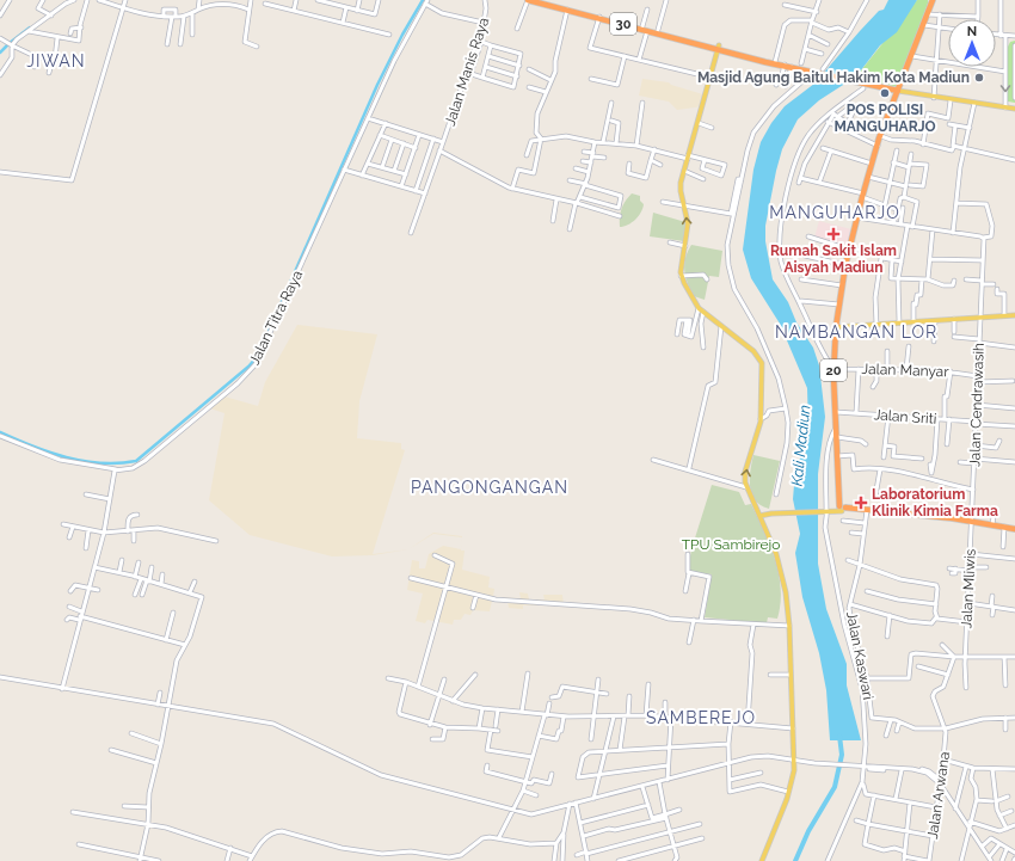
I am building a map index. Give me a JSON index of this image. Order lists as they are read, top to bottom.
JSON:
{
  "streets": {
    "highway": ["30", "20"],
    "street": [
      "Jalan Manis Raya",
      "Jalan Titra Raya",
      "Jalan Manyar",
      "Jalan Cendrawasih",
      "Jalan Sriti",
      "Jalan Mliwis",
      "Jalan Kaswari",
      "Jalan Arwana"
    ]
  },
  "crossings": [
    ["30", "20"],
    ["20", "Jalan Manyar"],
    ["20", "Jalan Sriti"],
    ["Jalan Manyar", "Jalan Cendrawasih"],
    ["Jalan Cendrawasih", "Jalan Sriti"],
    ["Jalan Cendrawasih", "Jalan Mliwis"]
  ],
  "districts": [
    "JIWAN",
    "MANGUHARJO",
    "NAMBANGAN LOR",
    "PANGONGANGAN",
    "SAMBEREJO"
  ],
  "water": ["Kali Madiun"],
  "parks": ["TPU Sambirejo"],
  "places": {
    "other": ["Masjid Agung Baitul Hakim Kota Madiun", "POS POLISI MANGUHARJO"],
    "health": ["Rumah Sakit Islam Aisyah Madiun", "Laboratorium Klinik Kimia Farma"]
  },
  "north": "top"
}
